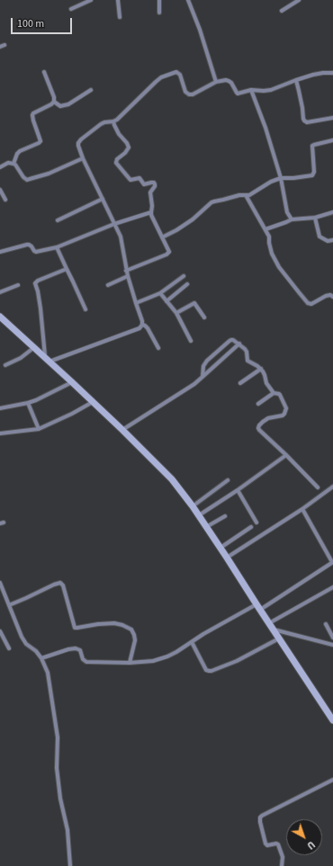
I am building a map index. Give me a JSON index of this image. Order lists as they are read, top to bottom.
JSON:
{
  "scale_bar": "100 m",
  "north": "bottom right"
}
